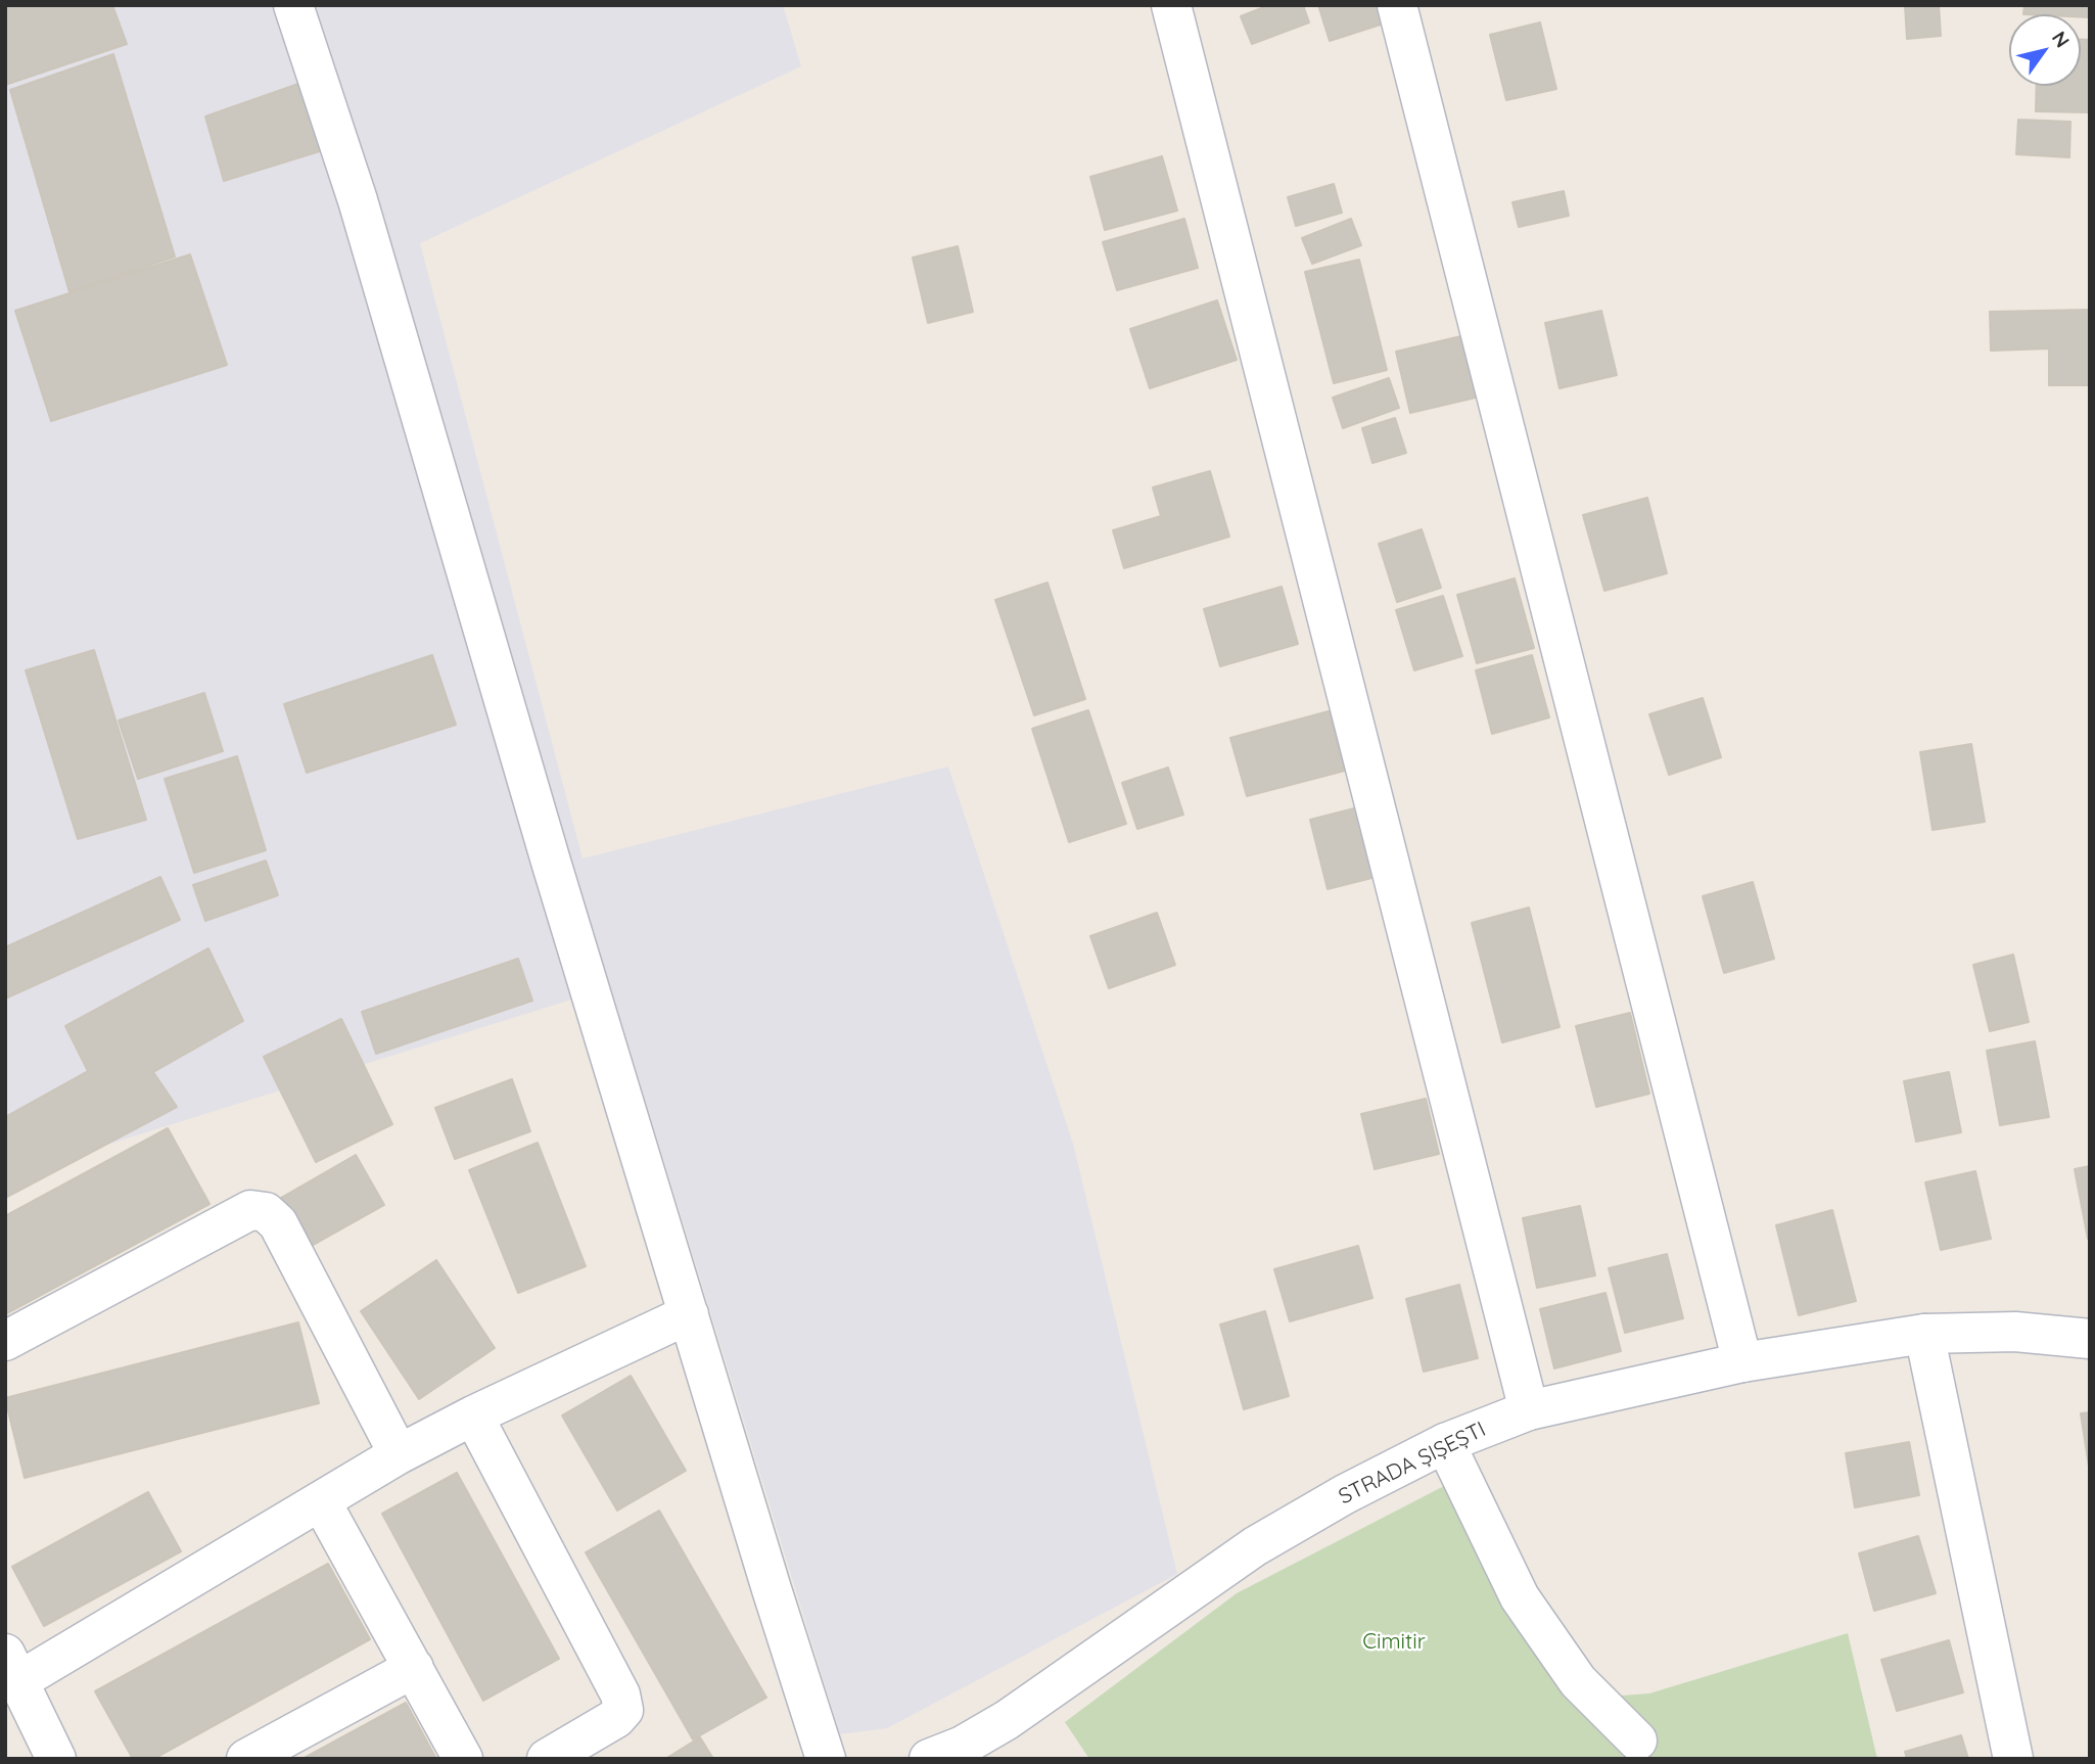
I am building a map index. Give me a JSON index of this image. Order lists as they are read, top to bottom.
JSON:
{
  "streets": {
    "street": ["STRADA ȘIȘEȘTI"]
  },
  "parks": ["Cimitir"],
  "north": "top right"
}
